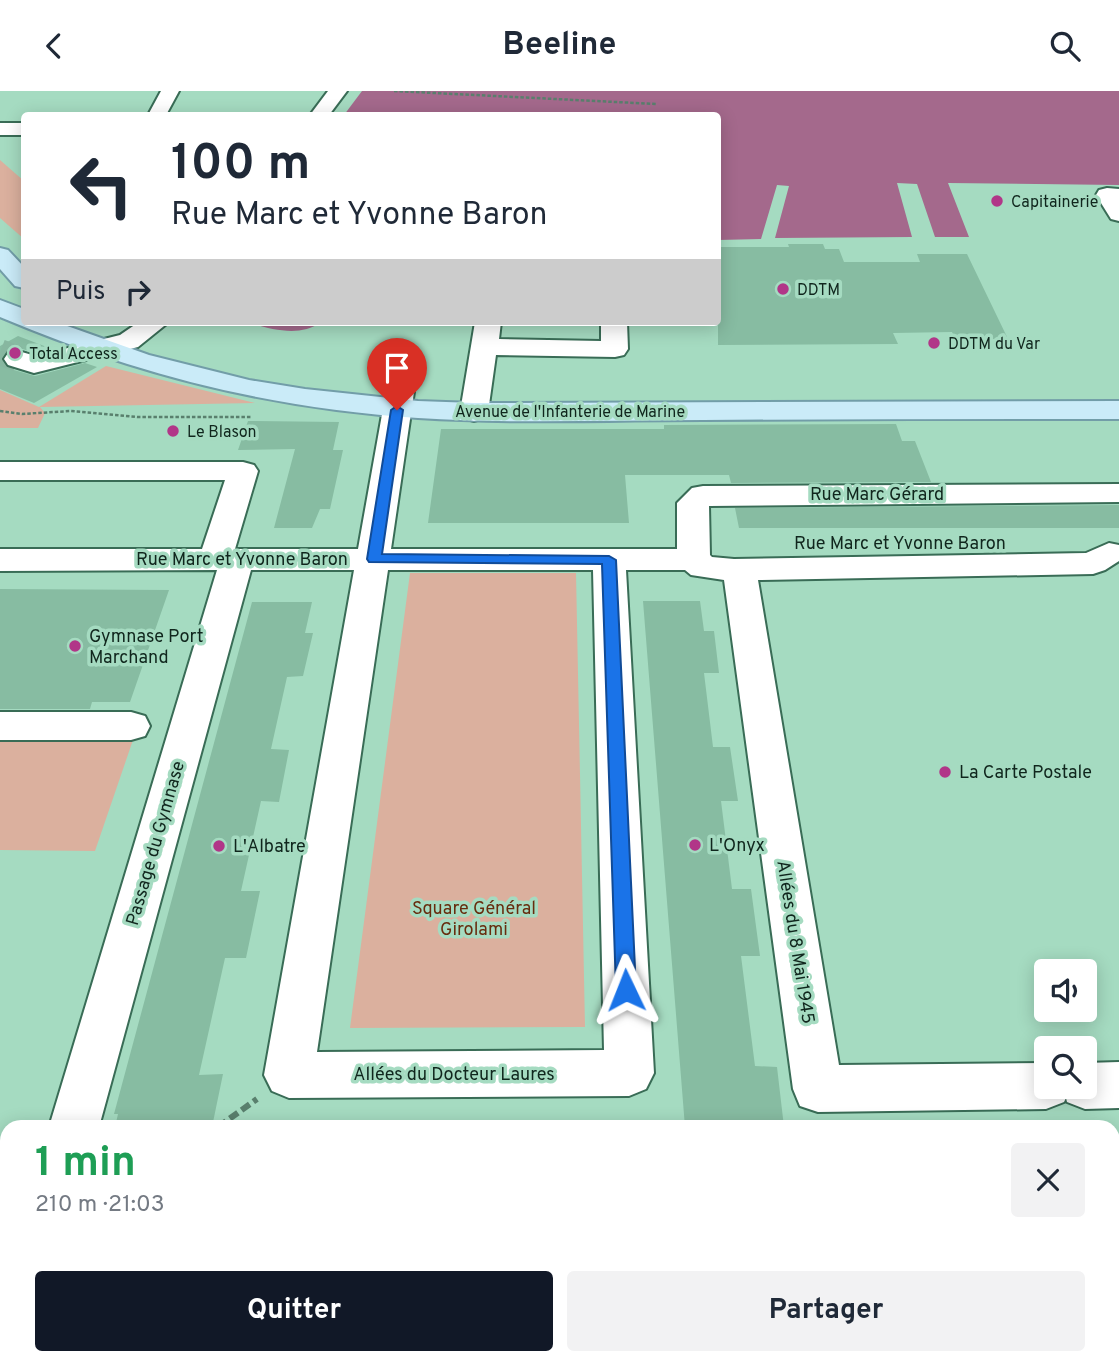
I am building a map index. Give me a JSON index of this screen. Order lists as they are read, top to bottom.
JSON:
{
  "streets": {
    "main road": ["Avenue de l'Infanterie de Marine"],
    "street": [
      "Rue Marc Gérard",
      "Rue Marc et Yvonne Baron",
      "Passage du Gymnase",
      "Allées du 8 Mai 1945",
      "Allées du Docteur Laures"
    ]
  },
  "crossings": [
    ["Rue Marc Gérard", "Rue Marc et Yvonne Baron"],
    ["Rue Marc et Yvonne Baron", "Passage du Gymnase"],
    ["Rue Marc et Yvonne Baron", "Allées du 8 Mai 1945"],
    ["Rue Marc et Yvonne Baron", "Allées du Docteur Laures"]
  ],
  "parks": ["Square Général Girolami"],
  "places": [
    "Capitainerie",
    "DDTM",
    "DDTM du Var",
    "Total Access",
    "Le Blason",
    "Gymnase Port Marchand",
    "La Carte Postale",
    "L'Onyx",
    "L'Albatre"
  ],
  "page": {
    "header": "Beeline",
    "turn": ["100 m", "Rue Marc et Yvonne Baron"],
    "then": "Puis",
    "heading": ["1 min", "210 m · 21:03"],
    "buttons": ["Quitter", "Partager"]
  }
}
